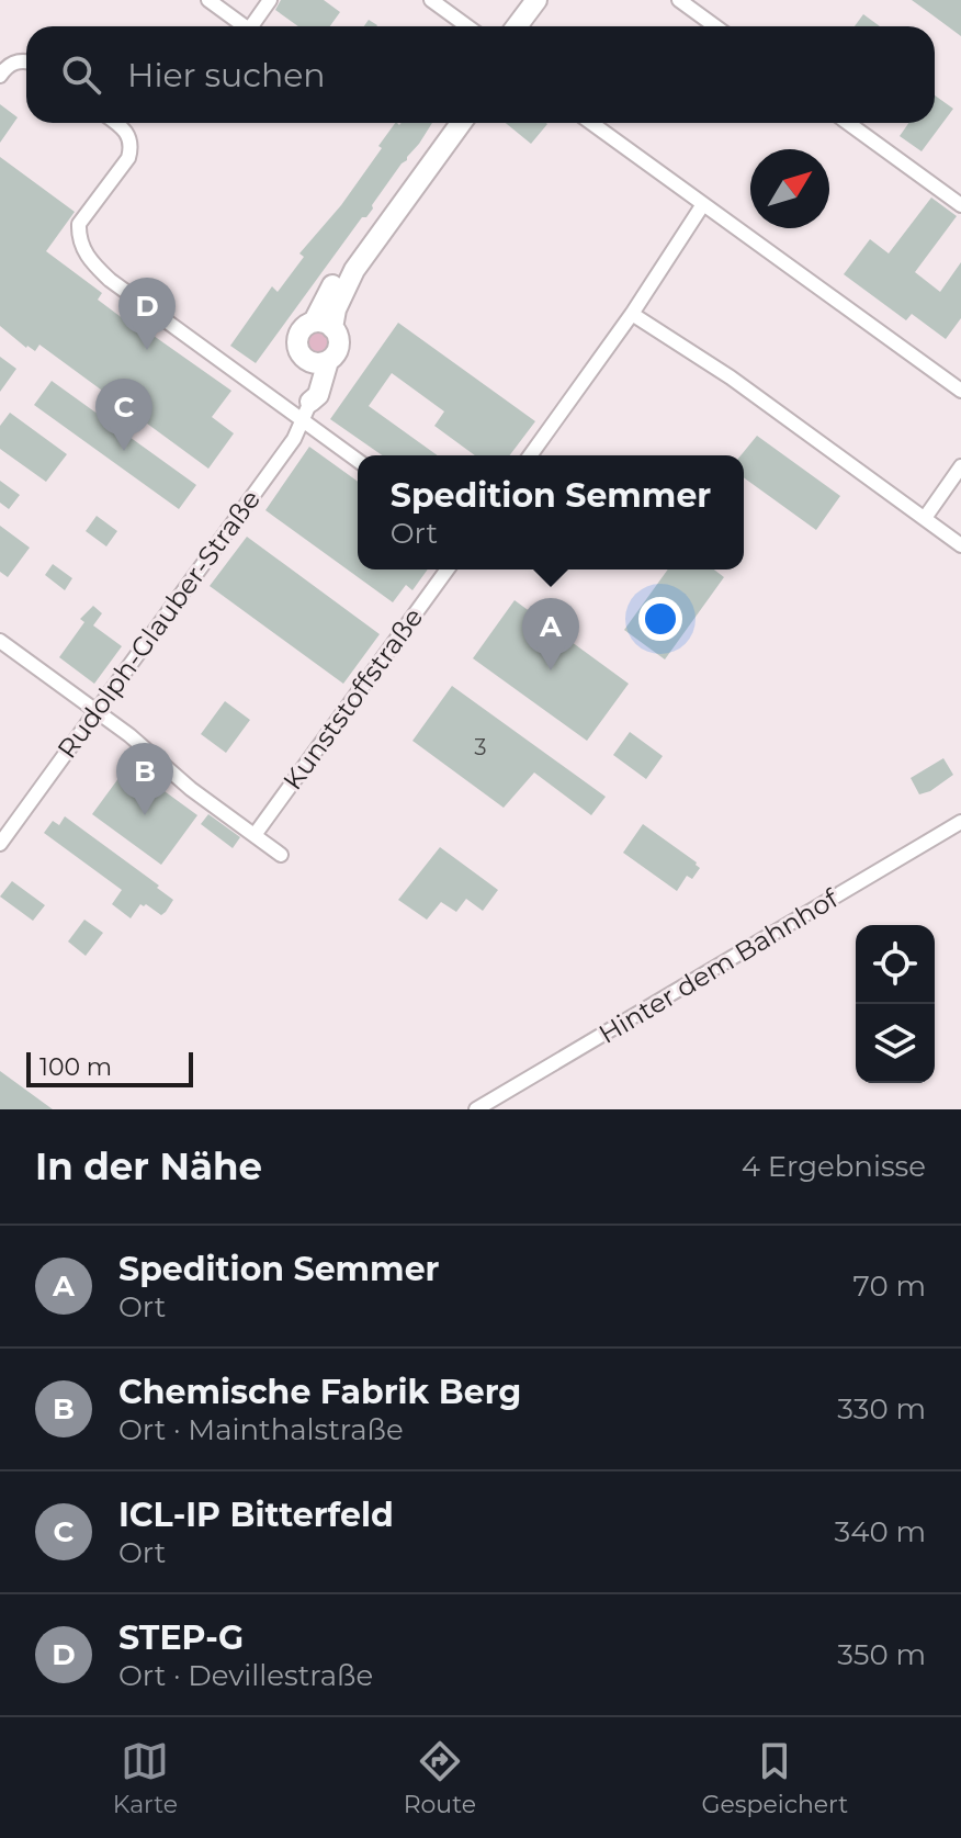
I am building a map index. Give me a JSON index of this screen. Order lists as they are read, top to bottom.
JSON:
{
  "streets": {
    "street": ["Rudolph-Glauber-Straße", "Kunststoffstraße", "Hinter dem Bahnhof"]
  },
  "house_numbers": ["3"],
  "scale_bar": "100 m",
  "north": "top right",
  "page": {
    "search": "Hier suchen",
    "pins": [
      "D",
      "C",
      "A",
      "B"
    ],
    "popup": ["Spedition Semmer", "Ort"],
    "scale": "100 m",
    "heading": ["In der Nähe", "4 Ergebnisse"],
    "list": [
      {
        "mark": "A",
        "name": "Spedition Semmer",
        "note": "Ort",
        "value": "70 m"
      },
      {
        "mark": "B",
        "name": "Chemische Fabrik Berg",
        "note": "Ort · Mainthalstraße",
        "value": "330 m"
      },
      {
        "mark": "C",
        "name": "ICL-IP Bitterfeld",
        "note": "Ort",
        "value": "340 m"
      },
      {
        "mark": "D",
        "name": "STEP-G",
        "note": "Ort · Devillestraße",
        "value": "350 m"
      }
    ],
    "nav": ["Karte", "Route", "Gespeichert"]
  }
}
